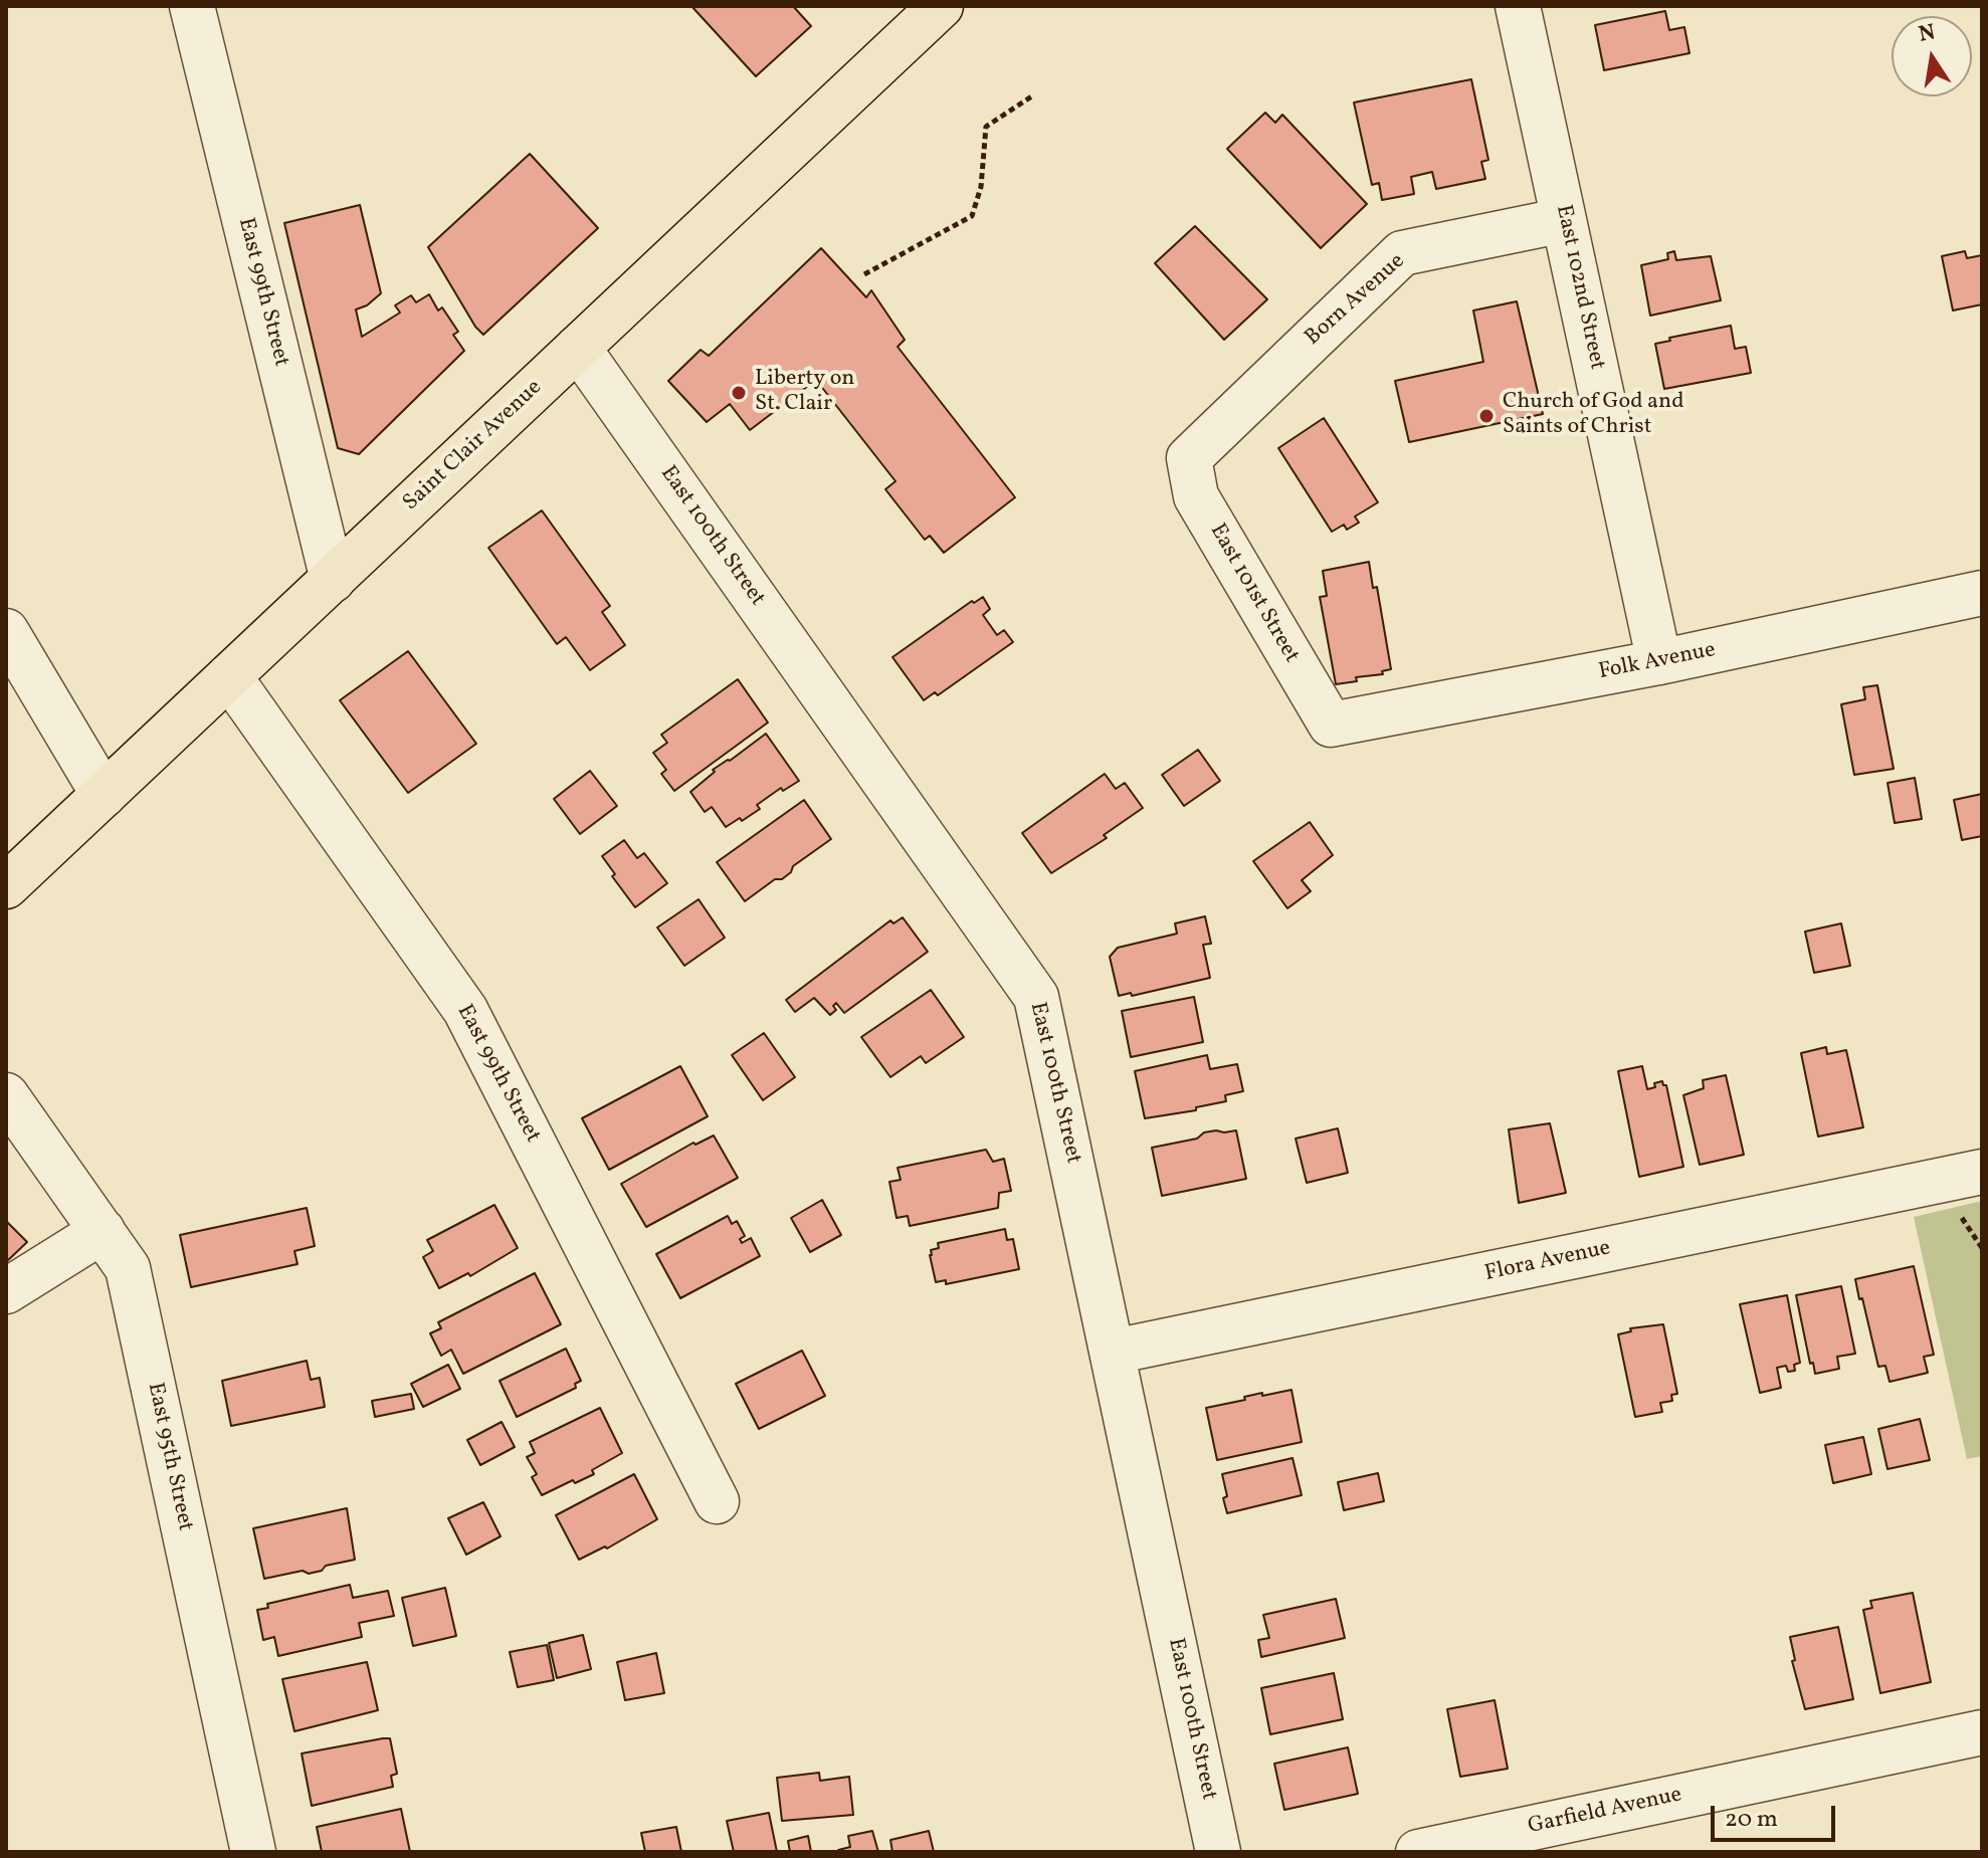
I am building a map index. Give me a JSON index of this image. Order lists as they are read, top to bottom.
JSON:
{
  "streets": {
    "main road": ["Saint Clair Avenue"],
    "street": [
      "East 102nd Street",
      "East 99th Street",
      "Born Avenue",
      "East 100th Street",
      "East 101st Street",
      "Folk Avenue",
      "Flora Avenue",
      "East 95th Street",
      "Garfield Avenue"
    ]
  },
  "crossings": [
    ["East 102nd Street", "Born Avenue"],
    ["East 102nd Street", "Folk Avenue"],
    ["East 99th Street", "Saint Clair Avenue"],
    ["Born Avenue", "East 101st Street"],
    ["Saint Clair Avenue", "East 100th Street"],
    ["East 100th Street", "Flora Avenue"],
    ["East 101st Street", "Folk Avenue"]
  ],
  "places": ["Liberty on St. Clair", "Church of God and Saints of Christ"],
  "scale_bar": "20 m",
  "north": "top"
}
